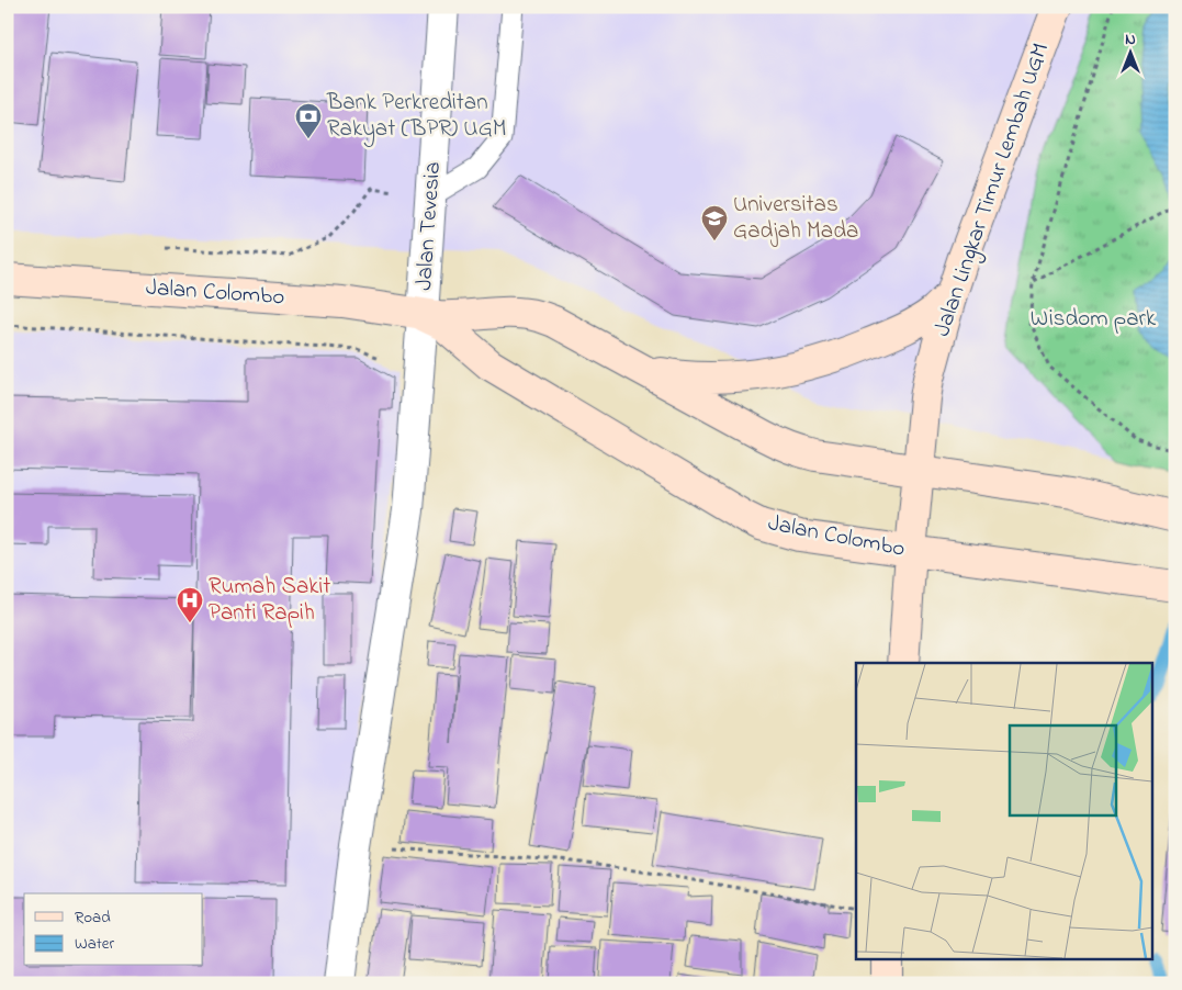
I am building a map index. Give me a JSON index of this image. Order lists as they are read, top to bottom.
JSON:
{
  "streets": {
    "main road": ["Jalan Lingkar Timur Lembah UGM", "Jalan Colombo"],
    "street": ["Jalan Tevesia"]
  },
  "crossings": [
    ["Jalan Lingkar Timur Lembah UGM", "Jalan Colombo"],
    ["Jalan Tevesia", "Jalan Colombo"]
  ],
  "parks": ["Wisdom park"],
  "places": {
    "bank": ["Bank Perkreditan Rakyat (BPR) UGM"],
    "school or university": ["Universitas Gadjah Mada"],
    "hospital": ["Rumah Sakit Panti Rapih"]
  },
  "legend": ["Road", "Water"],
  "north": "top"
}
